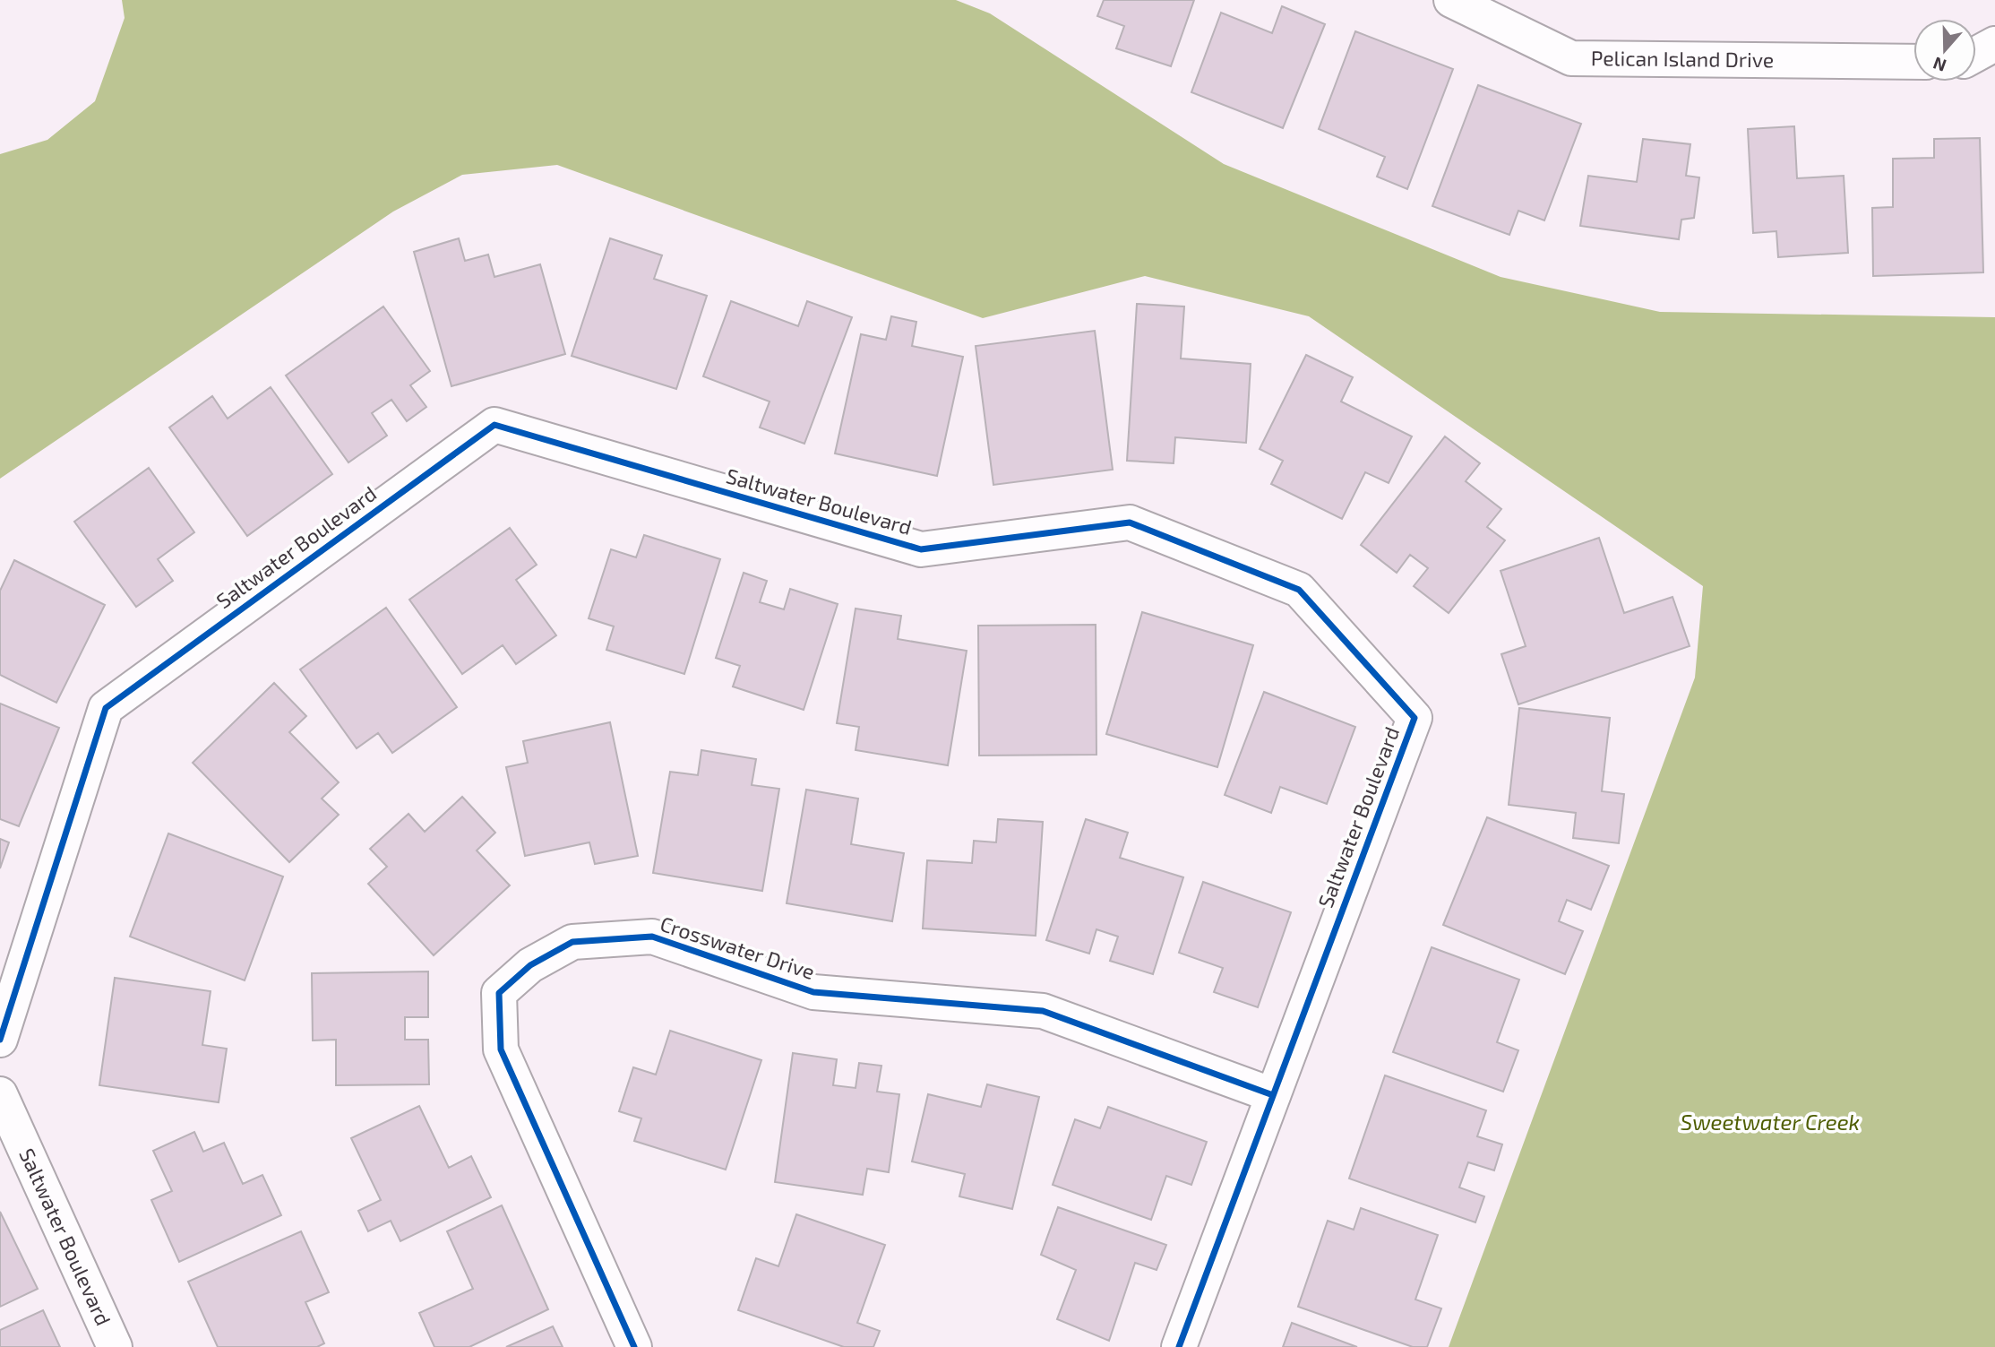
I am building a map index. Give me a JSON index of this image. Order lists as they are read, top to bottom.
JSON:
{
  "streets": {
    "street": ["Pelican Island Drive", "Saltwater Boulevard", "Crosswater Drive"]
  },
  "crossings": [
    ["Saltwater Boulevard", "Crosswater Drive"]
  ],
  "water": ["Sweetwater Creek"],
  "north": "bottom"
}
